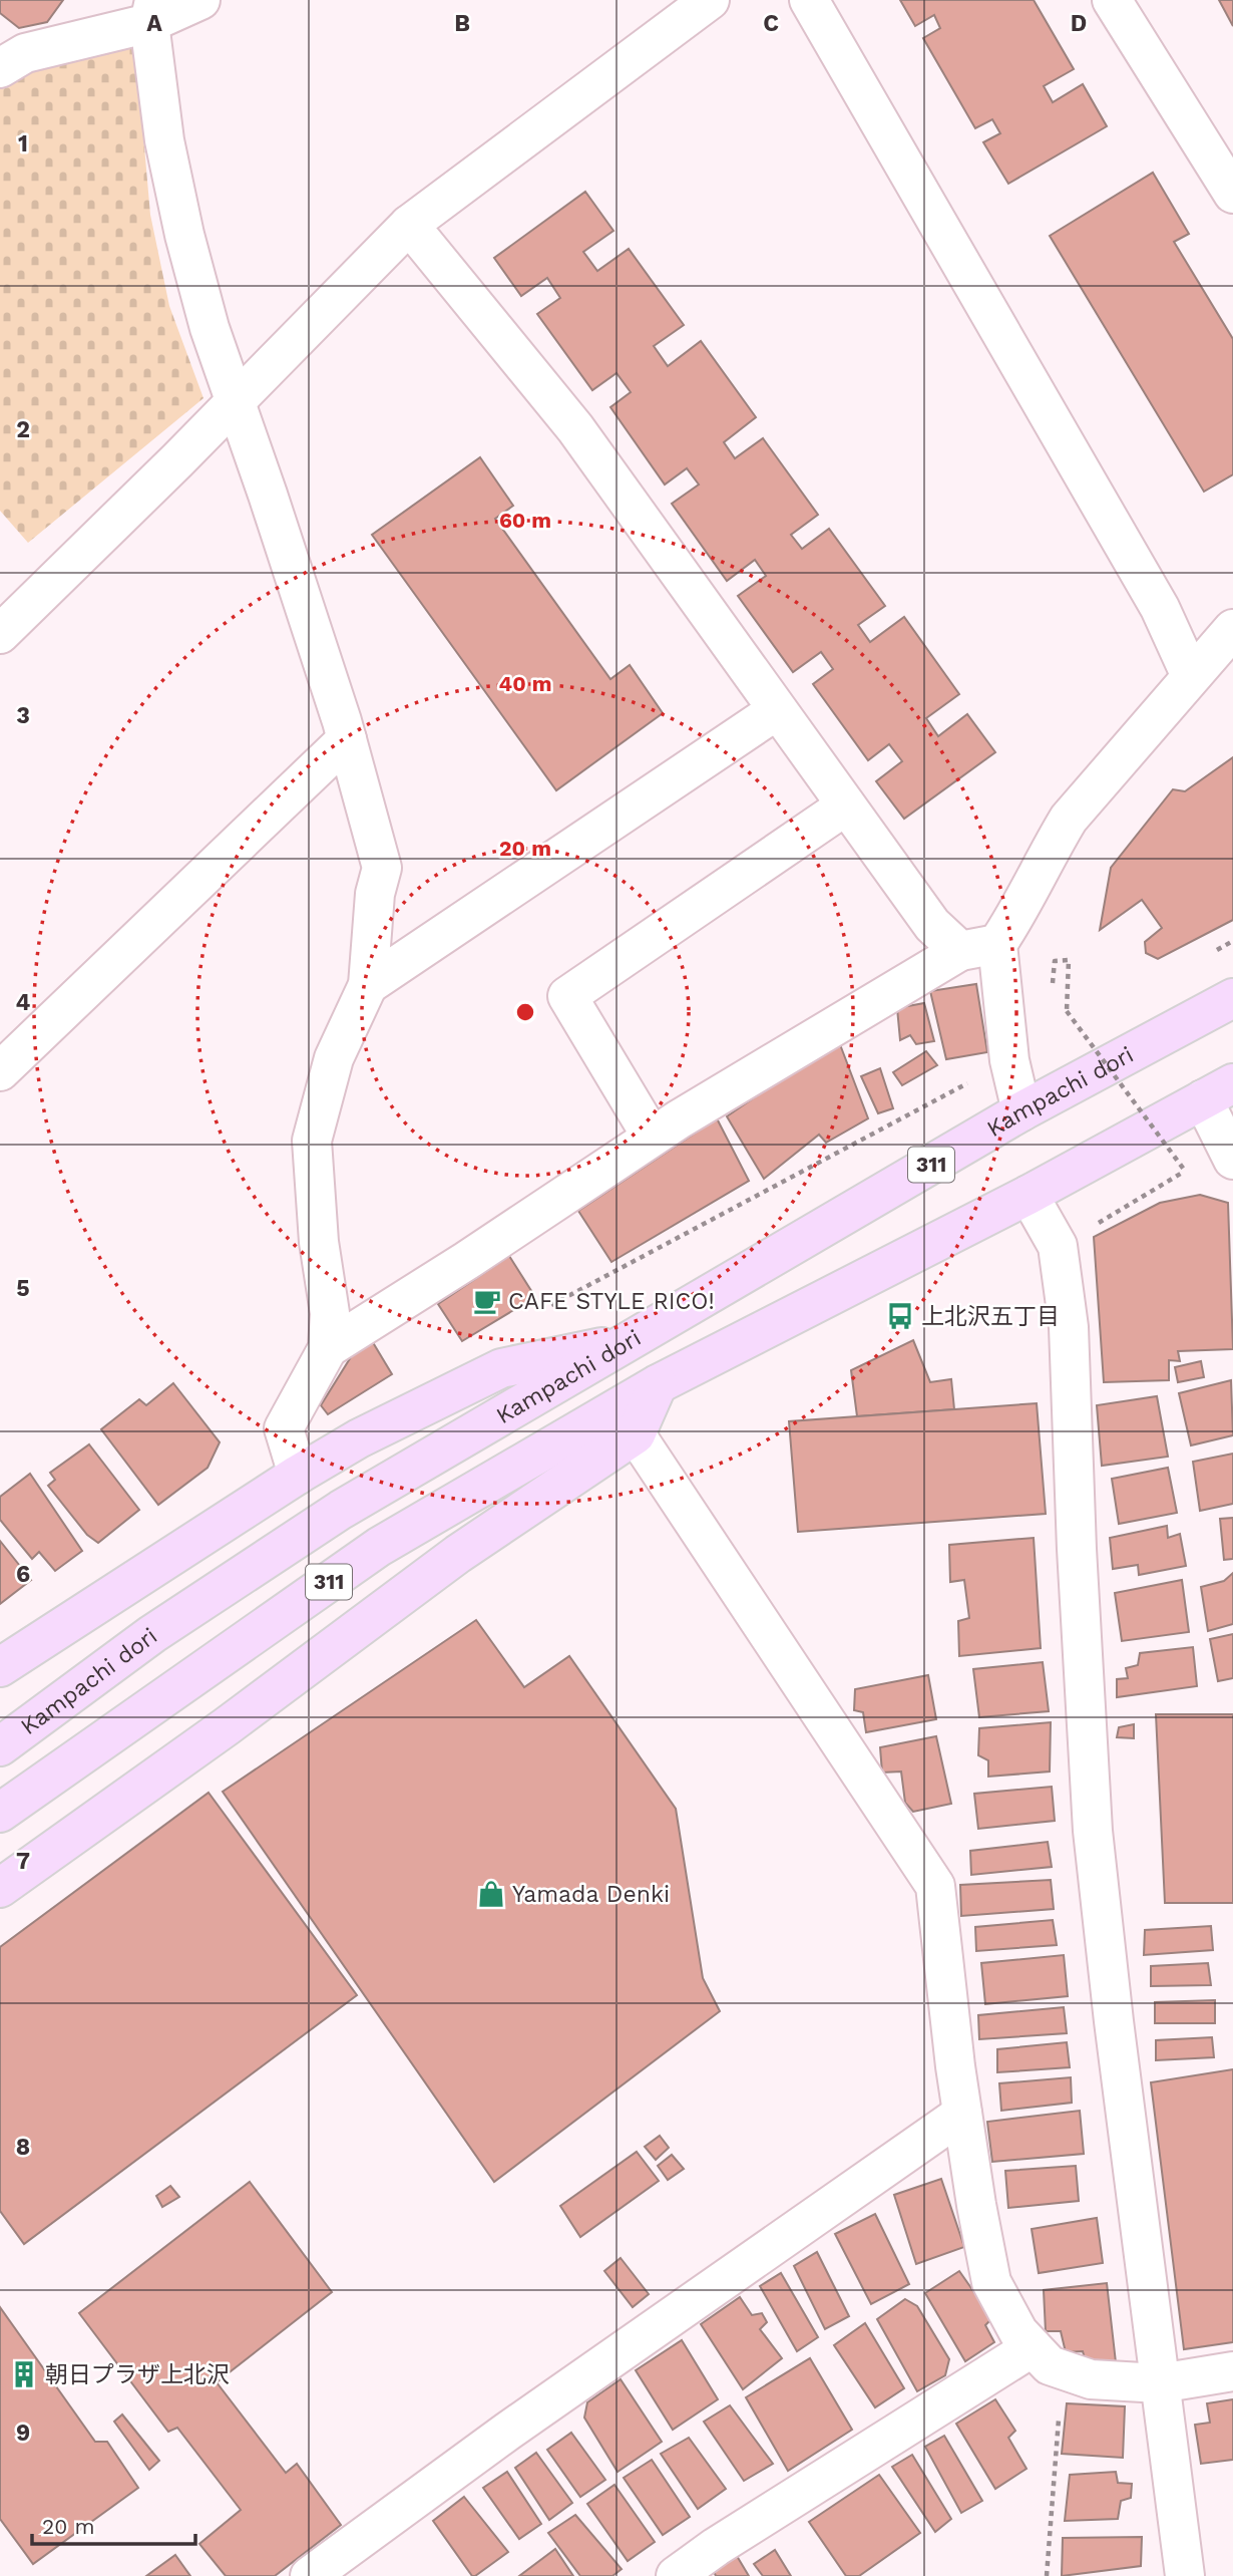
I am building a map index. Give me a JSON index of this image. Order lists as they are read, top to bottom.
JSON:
{
  "streets": {
    "main road": ["Kampachi dori", "311"]
  },
  "places": {
    "cafe": ["CAFE STYLE RICO!"],
    "bus stop": ["上北沢五丁目"],
    "shop": ["Yamada Denki"],
    "building": ["朝日プラザ上北沢"]
  },
  "scale_bar": "20 m",
  "grid": {
    "columns": [
      "A",
      "B",
      "C",
      "D"
    ],
    "rows": [
      "1",
      "2",
      "3",
      "4",
      "5",
      "6",
      "7",
      "8",
      "9"
    ]
  },
  "rings": ["60 m", "40 m", "20 m"]
}
